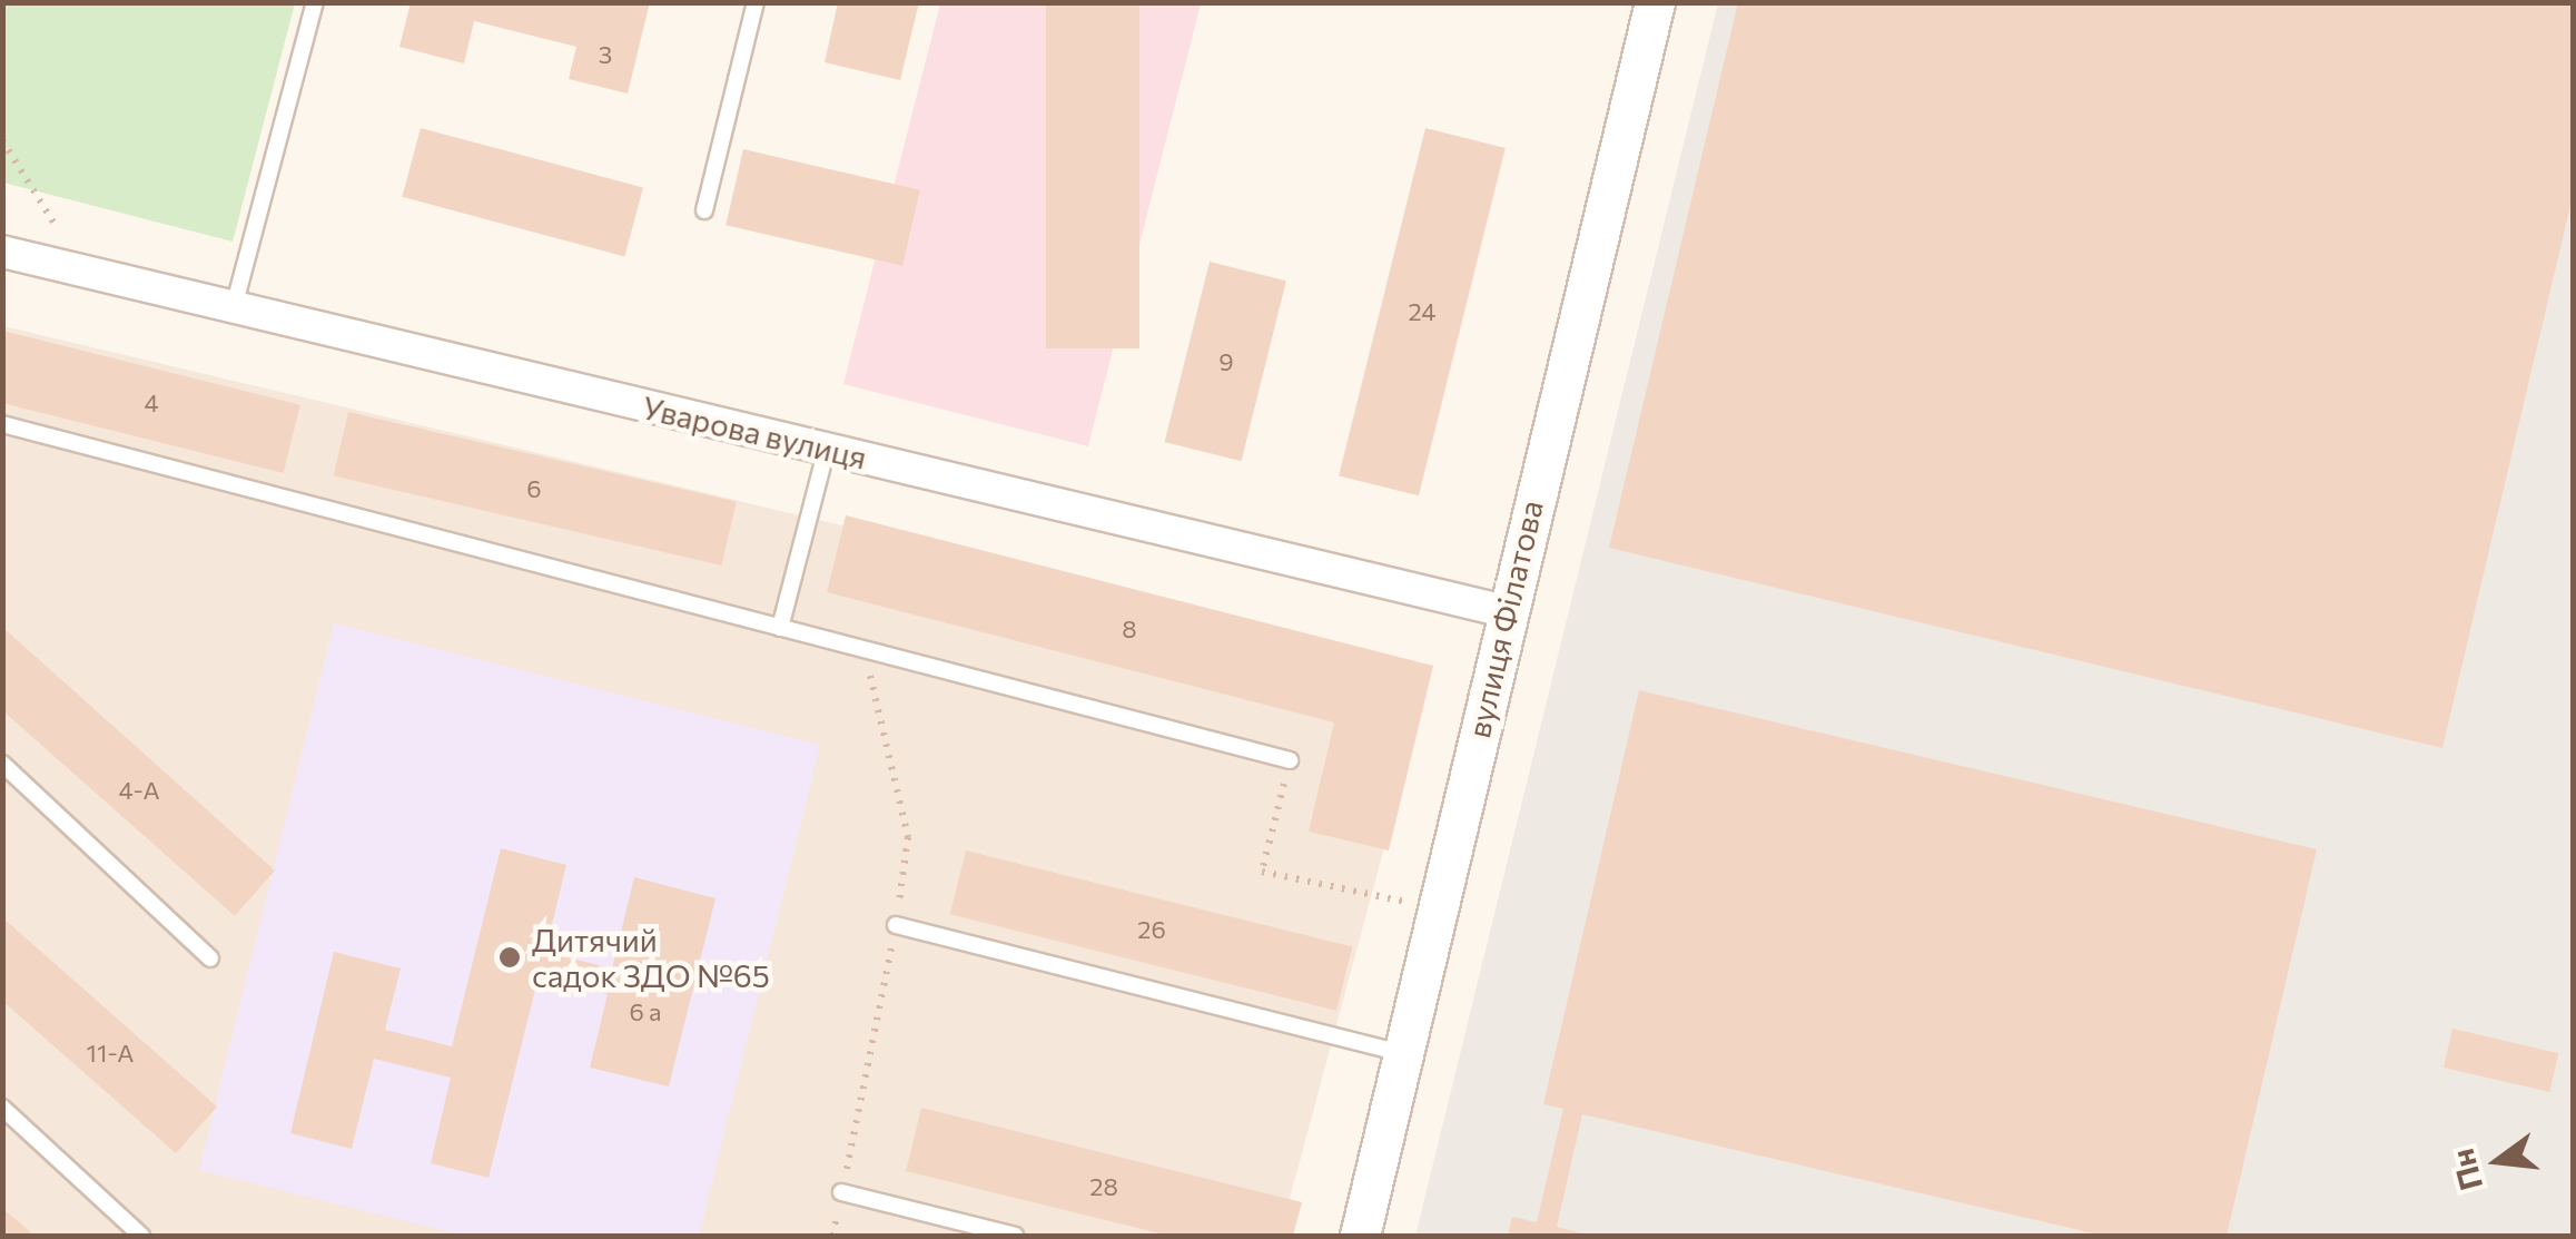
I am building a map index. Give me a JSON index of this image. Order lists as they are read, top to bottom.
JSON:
{
  "streets": {
    "street": ["Уварова вулиця", "вулиця Філатова"]
  },
  "crossings": [
    ["Уварова вулиця", "вулиця Філатова"]
  ],
  "places": ["Дитячий садок ЗДО №65"],
  "house_numbers": [
    "3",
    "24",
    "9",
    "4",
    "6",
    "8",
    "4-А",
    "26",
    "6 а",
    "11-А",
    "28"
  ],
  "north": "left"
}
